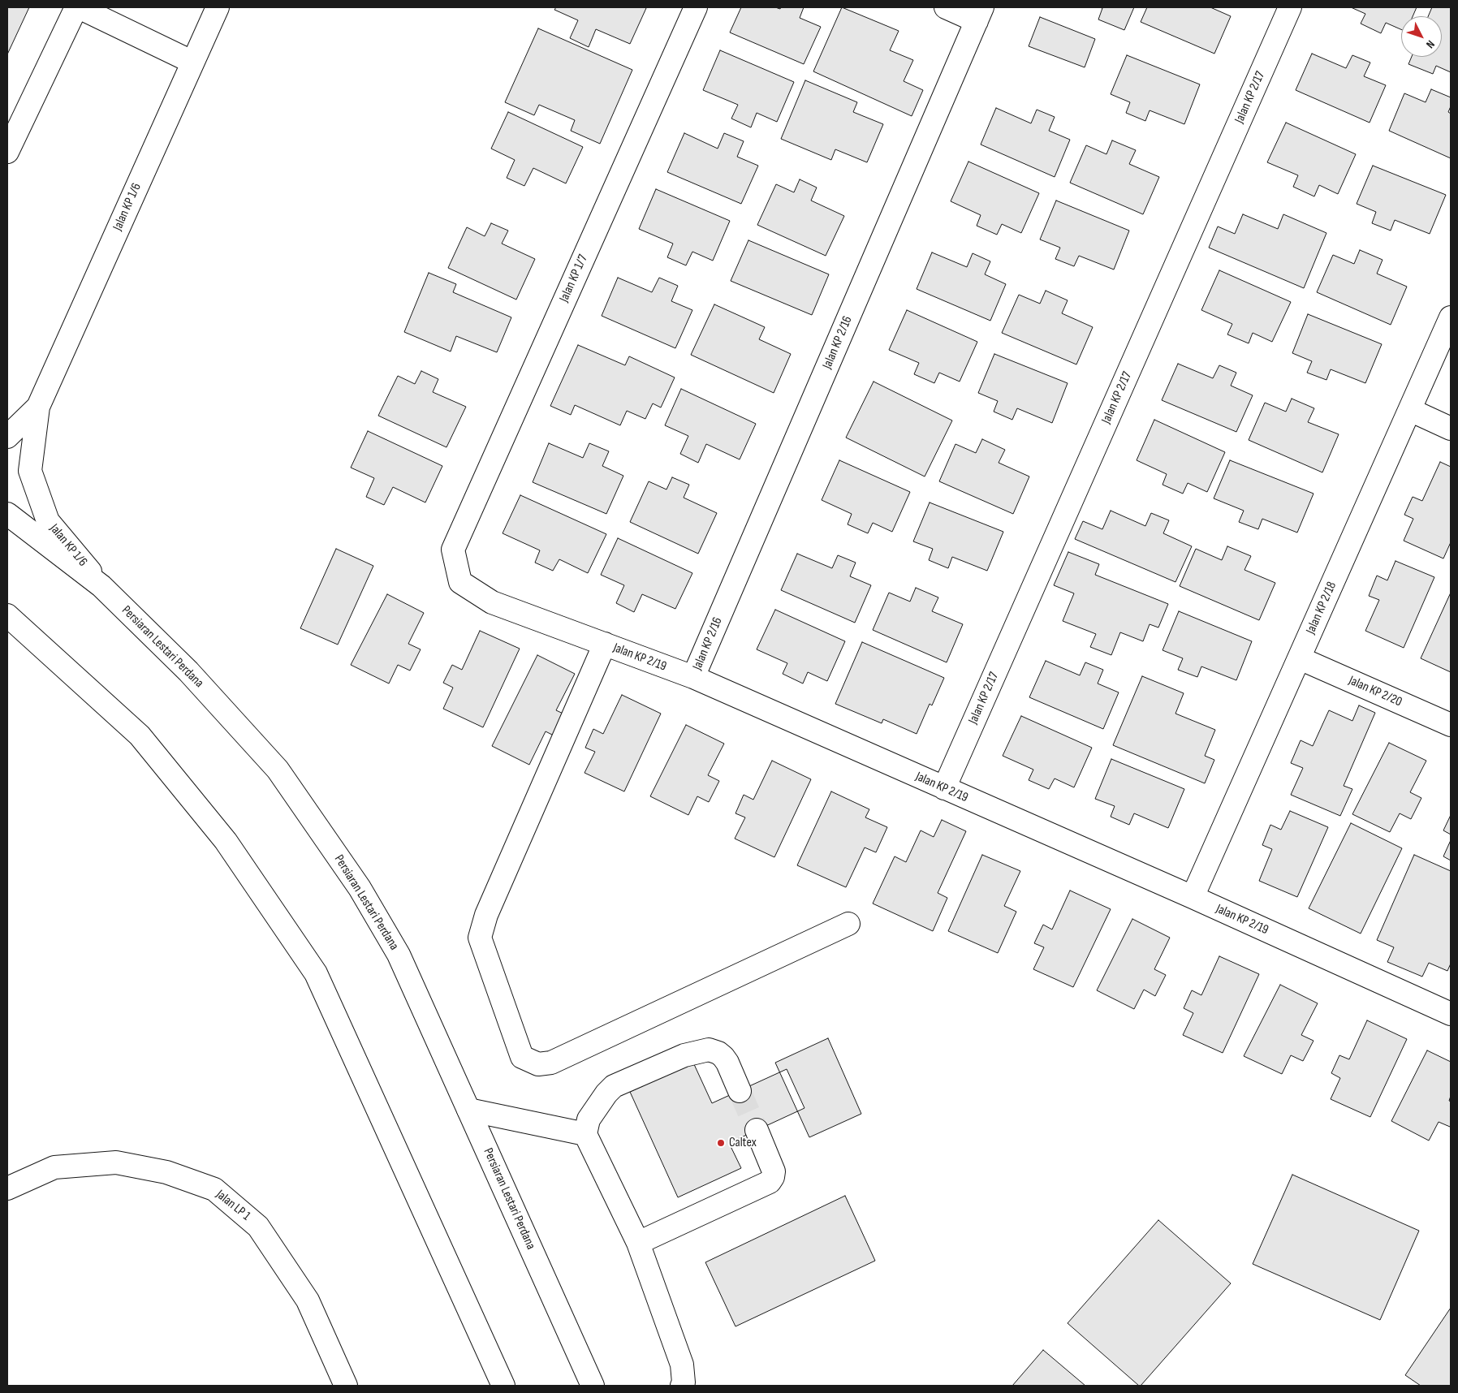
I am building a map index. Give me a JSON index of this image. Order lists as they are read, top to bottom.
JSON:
{
  "streets": {
    "street": [
      "Jalan KP 2/17",
      "Jalan KP 1/6",
      "Jalan KP 1/7",
      "Jalan KP 2/16",
      "Jalan KP 2/18",
      "Persiaran Lestari Perdana",
      "Jalan KP 2/19",
      "Jalan KP 2/20",
      "Jalan LP 1"
    ]
  },
  "crossings": [
    ["Jalan KP 2/17", "Jalan KP 2/19"],
    ["Jalan KP 1/6", "Persiaran Lestari Perdana"],
    ["Jalan KP 1/7", "Jalan KP 2/19"],
    ["Jalan KP 2/16", "Jalan KP 2/19"],
    ["Jalan KP 2/18", "Jalan KP 2/19"],
    ["Jalan KP 2/18", "Jalan KP 2/20"]
  ],
  "places": ["Caltex"],
  "north": "bottom right"
}
